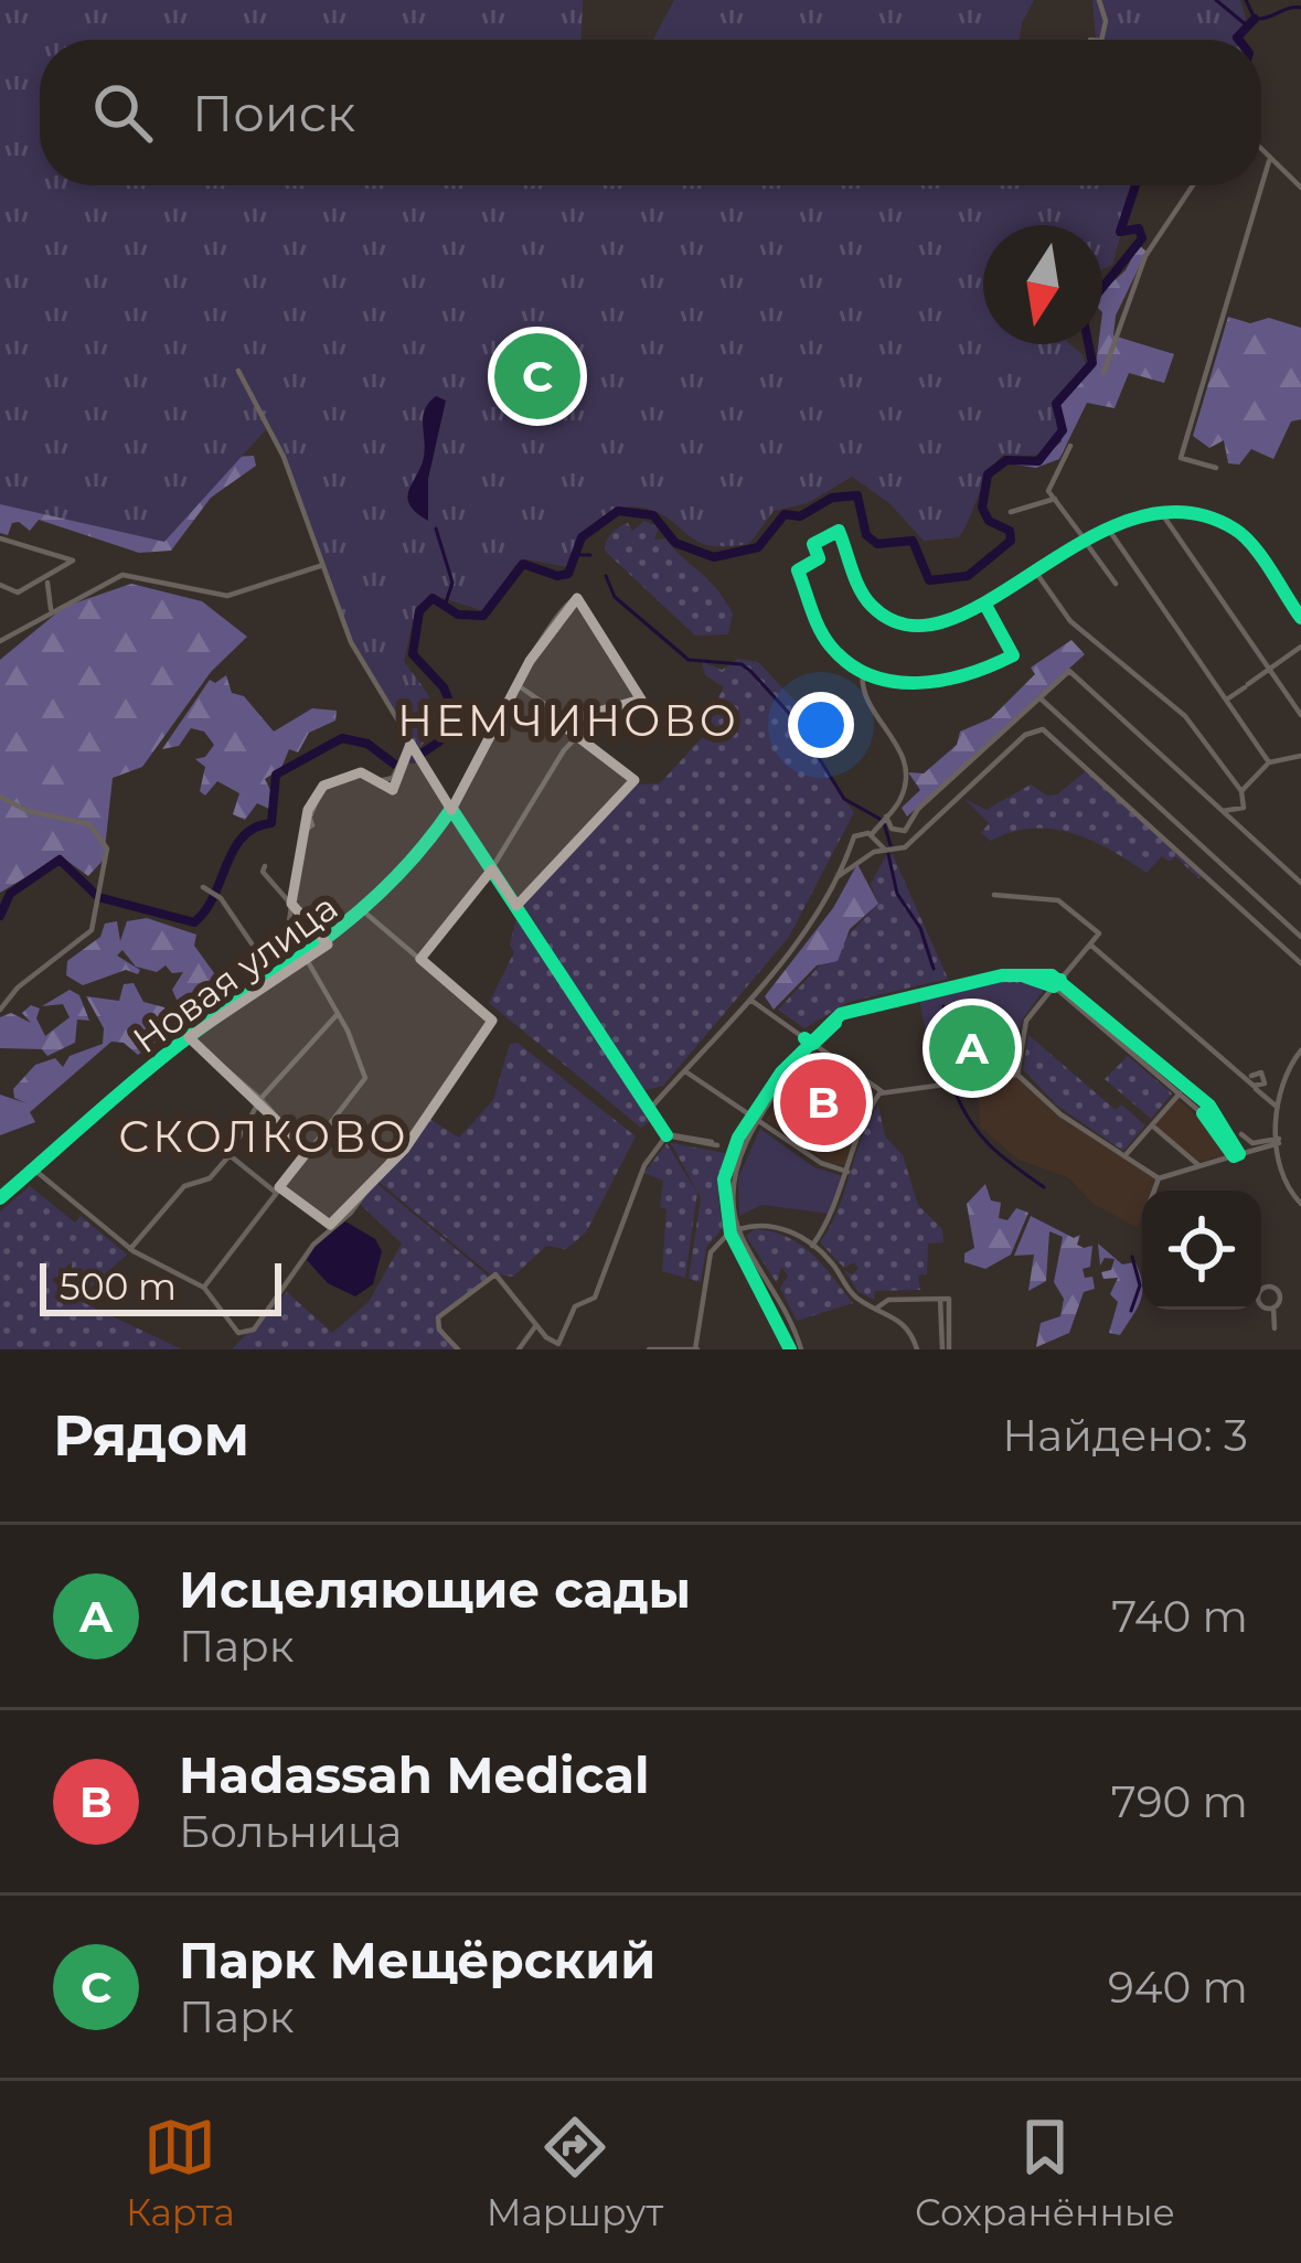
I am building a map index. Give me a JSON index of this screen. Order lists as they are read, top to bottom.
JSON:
{
  "streets": {
    "street": ["Новая улица"]
  },
  "districts": ["НЕМЧИНОВО", "СКОЛКОВО"],
  "scale_bar": "500 m",
  "north": "bottom",
  "page": {
    "search": "Поиск",
    "pins": ["C", "A", "B"],
    "scale": "500 m",
    "heading": ["Рядом", "Найдено: 3"],
    "list": [
      {
        "mark": "A",
        "name": "Исцеляющие сады",
        "note": "Парк",
        "value": "740 m"
      },
      {
        "mark": "B",
        "name": "Hadassah Medical",
        "note": "Больница",
        "value": "790 m"
      },
      {
        "mark": "C",
        "name": "Парк Мещёрский",
        "note": "Парк",
        "value": "940 m"
      }
    ],
    "nav": ["Карта", "Маршрут", "Сохранённые"]
  }
}
